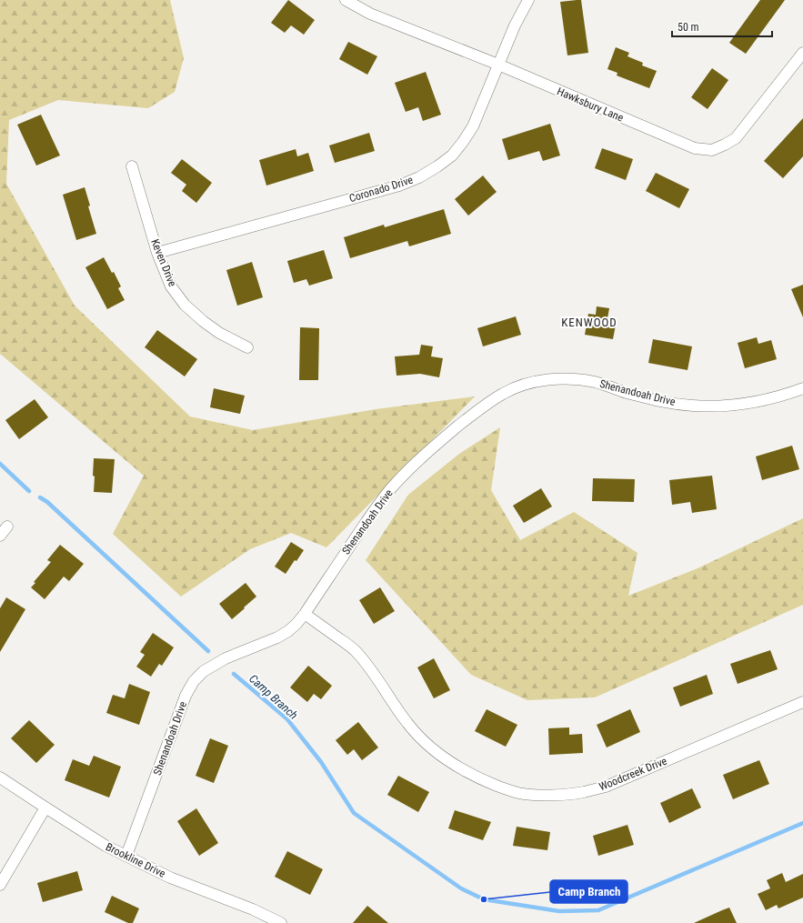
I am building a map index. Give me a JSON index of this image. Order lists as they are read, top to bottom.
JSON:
{
  "streets": {
    "street": [
      "Hawksbury Lane",
      "Coronado Drive",
      "Keven Drive",
      "Shenandoah Drive",
      "Woodcreek Drive",
      "Brookline Drive"
    ]
  },
  "crossings": [
    ["Hawksbury Lane", "Coronado Drive"],
    ["Coronado Drive", "Keven Drive"],
    ["Shenandoah Drive", "Woodcreek Drive"],
    ["Shenandoah Drive", "Brookline Drive"]
  ],
  "districts": ["KENWOOD"],
  "water": ["Camp Branch"],
  "places": ["Camp Branch"],
  "scale_bar": "50 m"
}
